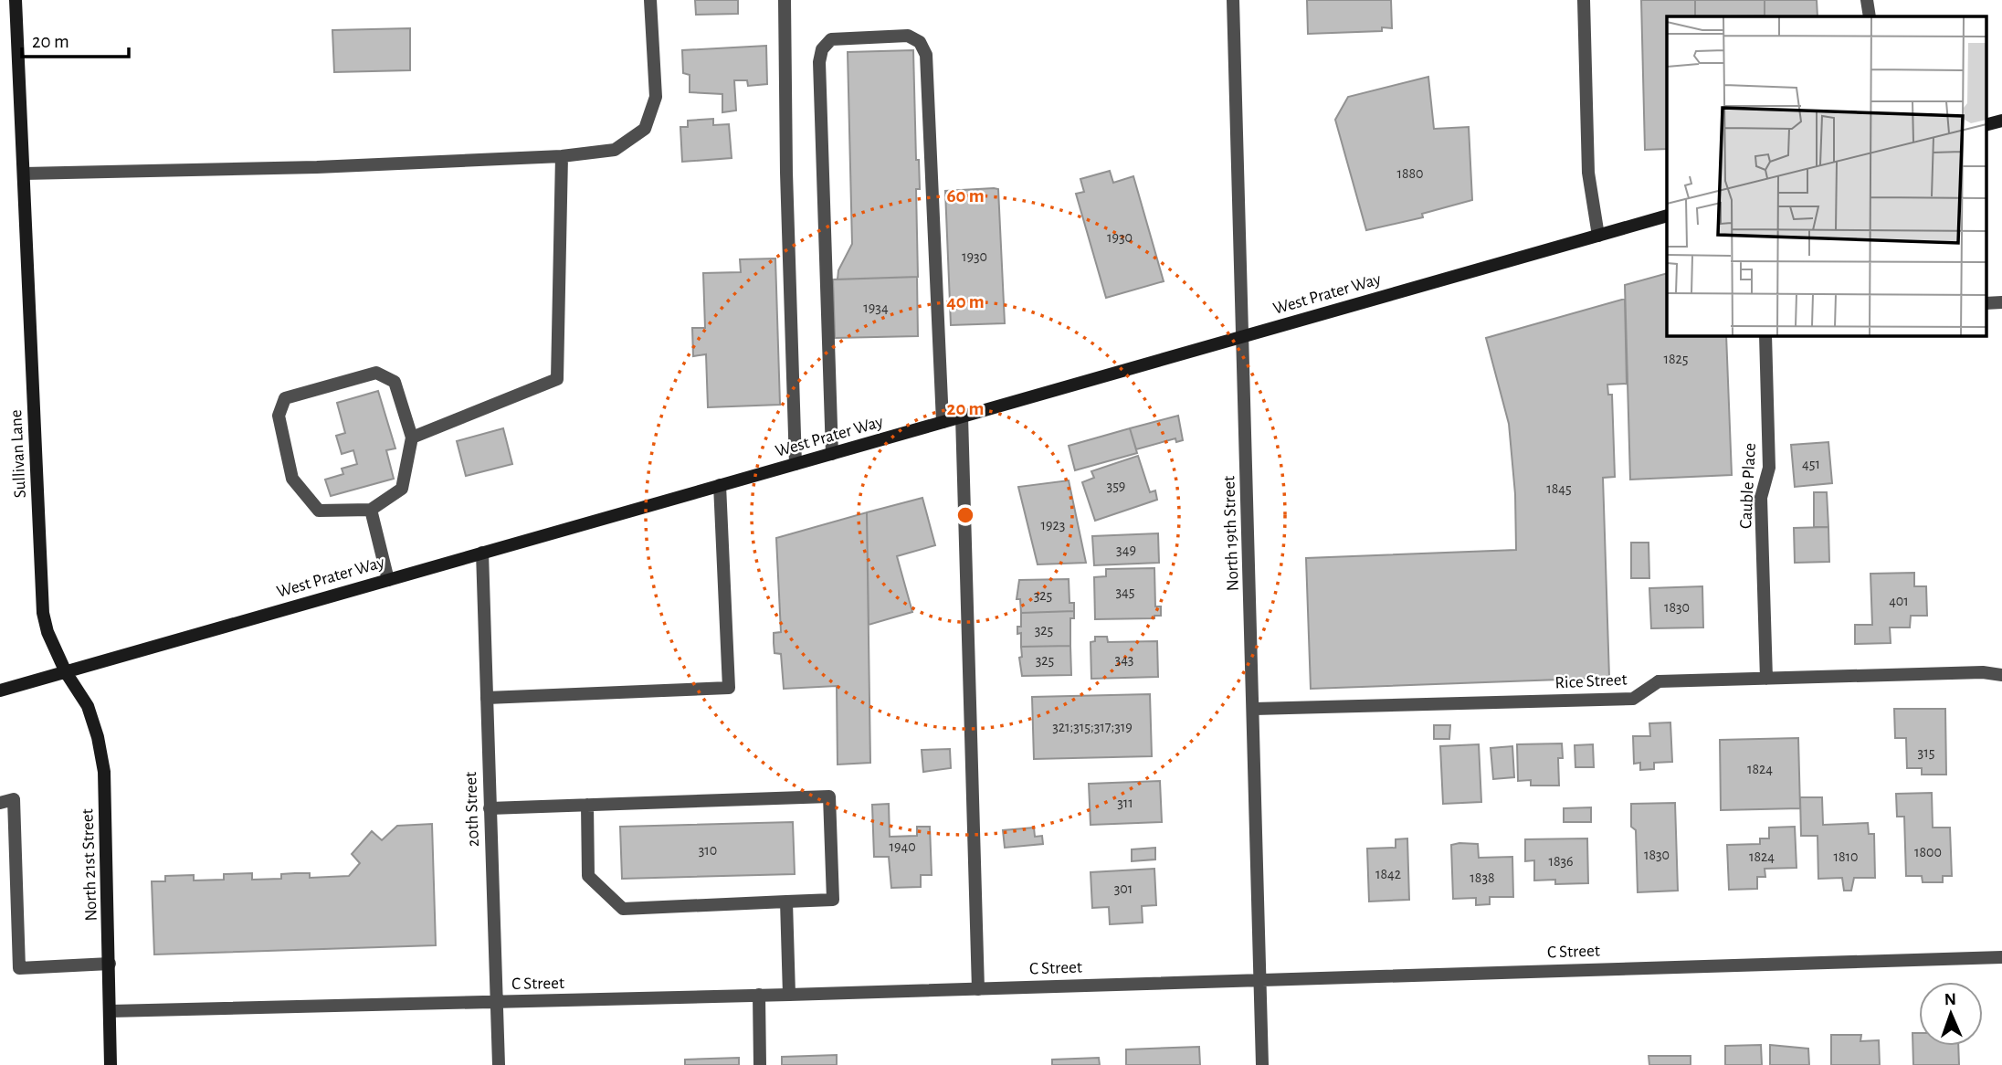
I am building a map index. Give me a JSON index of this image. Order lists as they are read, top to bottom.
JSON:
{
  "streets": {
    "main road": ["West Prater Way", "Sullivan Lane", "North 21st Street"],
    "street": [
      "Cauble Place",
      "North 19th Street",
      "Rice Street",
      "20th Street",
      "C Street"
    ]
  },
  "crossings": [
    ["West Prater Way", "Sullivan Lane"],
    ["West Prater Way", "North 19th Street"],
    ["West Prater Way", "20th Street"],
    ["West Prater Way", "North 21st Street"],
    ["Sullivan Lane", "North 21st Street"],
    ["Cauble Place", "Rice Street"],
    ["North 19th Street", "Rice Street"],
    ["North 19th Street", "C Street"],
    ["20th Street", "C Street"],
    ["North 21st Street", "C Street"]
  ],
  "house_numbers": [
    "1880",
    "1930",
    "1930",
    "1934",
    "1825",
    "451",
    "359",
    "1845",
    "1923",
    "349",
    "345",
    "325",
    "401",
    "1830",
    "325",
    "343",
    "325",
    "321;315;317;319",
    "315",
    "1824",
    "311",
    "1940",
    "310",
    "1800",
    "1830",
    "1824",
    "1810",
    "1836",
    "1842",
    "1838",
    "301"
  ],
  "scale_bar": "20 m",
  "north": "top",
  "rings": ["60 m", "40 m", "20 m"]
}
